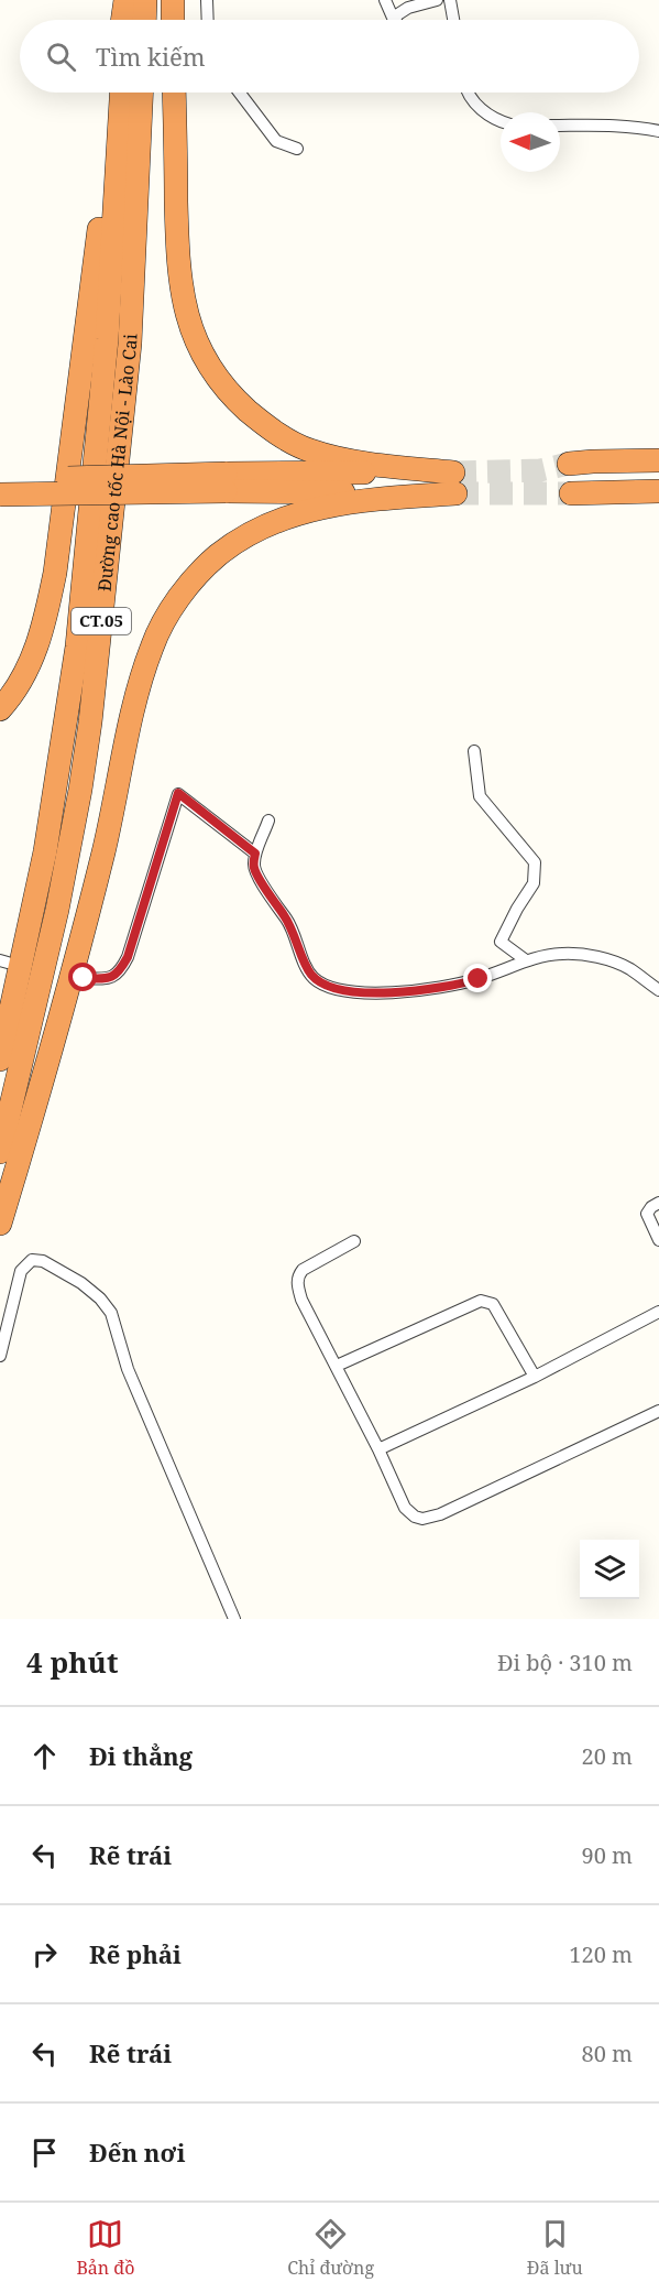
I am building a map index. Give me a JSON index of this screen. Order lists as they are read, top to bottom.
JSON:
{
  "streets": {
    "highway": ["Đường cao tốc Hà Nội - Lào Cai", "CT.05"]
  },
  "north": "left",
  "page": {
    "search": "Tìm kiếm",
    "heading": ["4 phút", "Đi bộ · 310 m"],
    "list": [
      ["Đi thẳng", "20 m"],
      ["Rẽ trái", "90 m"],
      ["Rẽ phải", "120 m"],
      ["Rẽ trái", "80 m"],
      "Đến nơi"
    ],
    "nav": ["Bản đồ", "Chỉ đường", "Đã lưu"]
  }
}
